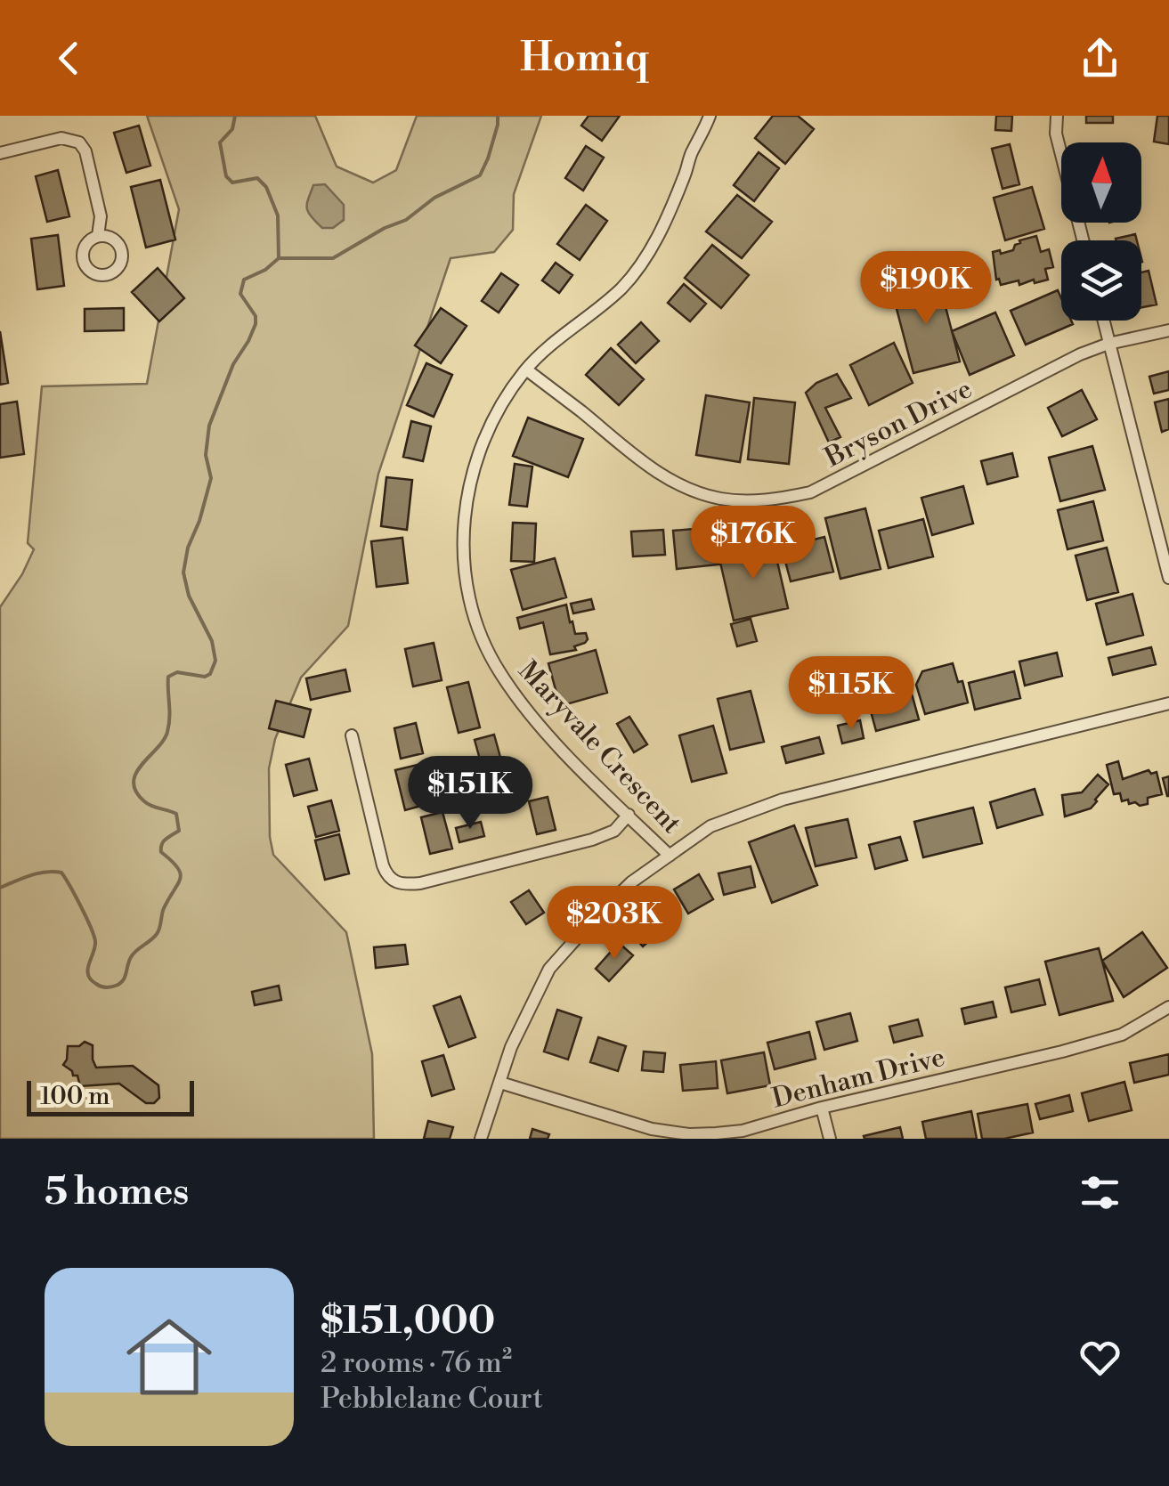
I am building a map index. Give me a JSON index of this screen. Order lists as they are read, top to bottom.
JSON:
{
  "streets": {
    "street": ["Bryson Drive", "Maryvale Crescent", "Denham Drive"]
  },
  "crossings": [
    ["Bryson Drive", "Maryvale Crescent"]
  ],
  "scale_bar": "100 m",
  "north": "top",
  "page": {
    "header": "Homiq",
    "price": [
      "$190K",
      "$176K",
      "$115K",
      "$151K",
      "$203K"
    ],
    "scale": "100 m",
    "heading": "5 homes",
    "list": [
      {
        "name": "$151,000",
        "note": "2 rooms · 76 m² · Pebblelane Court"
      }
    ]
  }
}
